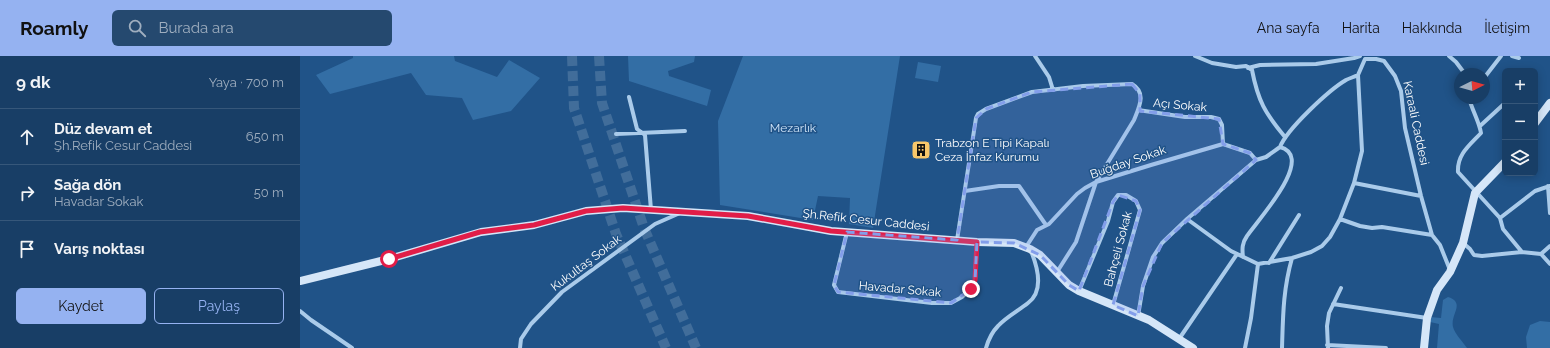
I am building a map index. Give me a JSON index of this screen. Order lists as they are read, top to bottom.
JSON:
{
  "streets": {
    "street": [
      "Açı Sokak",
      "Karaali Caddesi",
      "Buğday Sokak",
      "Şh.Refik Cesur Caddesi",
      "Bahçeli Sokak",
      "Kukultaş Sokak",
      "Havadar Sokak"
    ]
  },
  "crossings": [
    ["Açı Sokak", "Buğday Sokak"],
    ["Buğday Sokak", "Şh.Refik Cesur Caddesi"],
    ["Şh.Refik Cesur Caddesi", "Bahçeli Sokak"],
    ["Şh.Refik Cesur Caddesi", "Kukultaş Sokak"],
    ["Şh.Refik Cesur Caddesi", "Havadar Sokak"]
  ],
  "parks": ["Mezarlık"],
  "places": {
    "building": ["Trabzon E Tipi Kapalı Ceza İnfaz Kurumu"]
  },
  "north": "right",
  "page": {
    "header": "Roamly",
    "search": "Burada ara",
    "nav": [
      "Ana sayfa",
      "Harita",
      "Hakkında",
      "İletişim"
    ],
    "heading": ["9 dk", "Yaya · 700 m"],
    "map_buttons": ["+", "−"],
    "list": [
      ["Düz devam et", "Şh.Refik Cesur Caddesi", "650 m"],
      ["Sağa dön", "Havadar Sokak", "50 m"],
      "Varış noktası"
    ],
    "buttons": ["Kaydet", "Paylaş"]
  }
}
